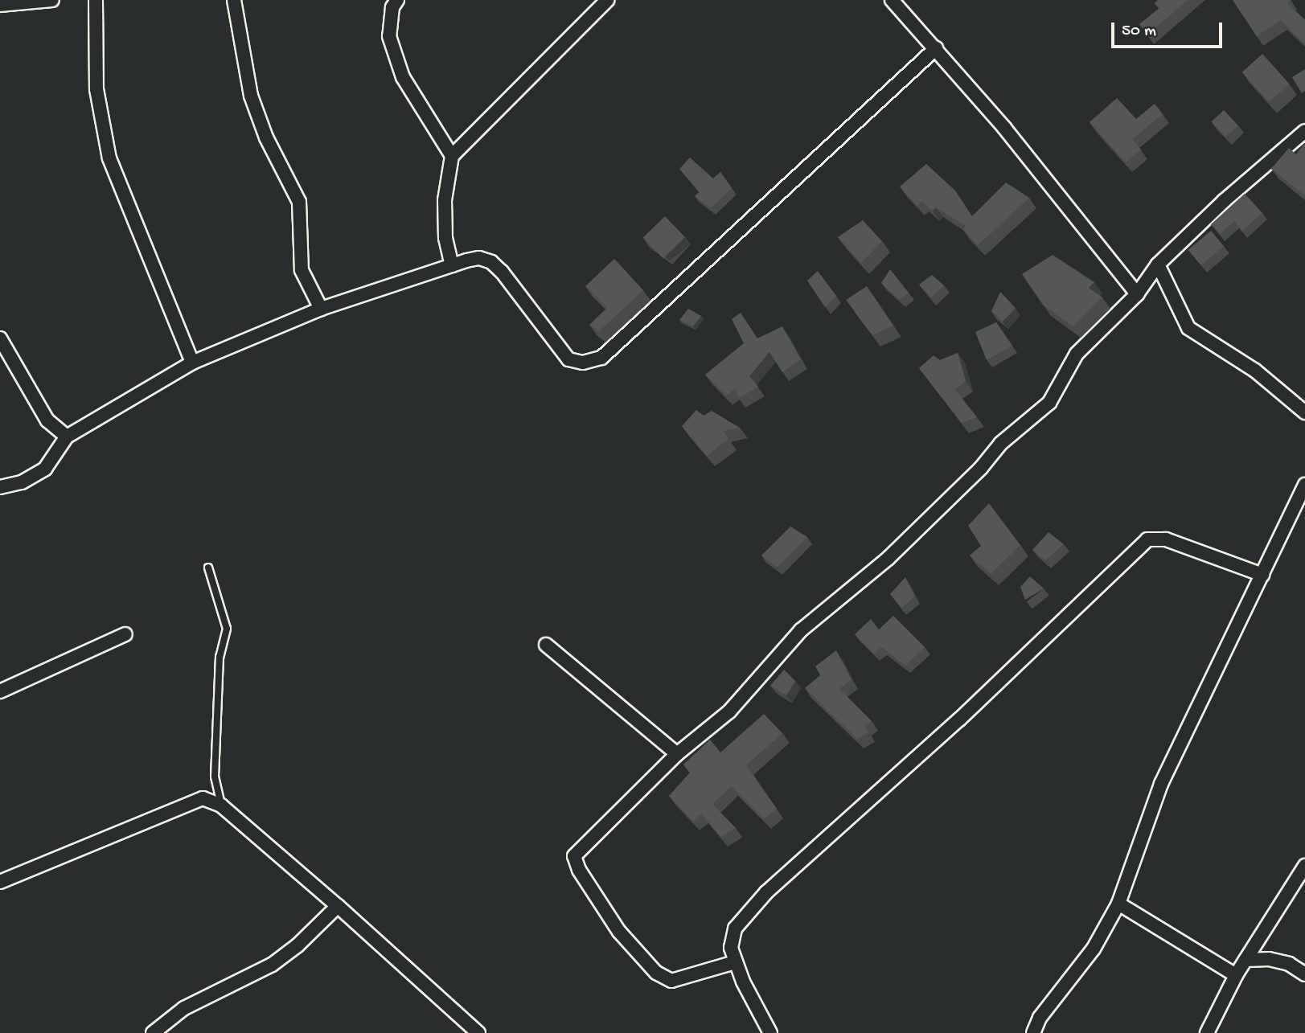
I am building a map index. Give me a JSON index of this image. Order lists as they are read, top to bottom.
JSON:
{
  "scale_bar": "50 m"
}
